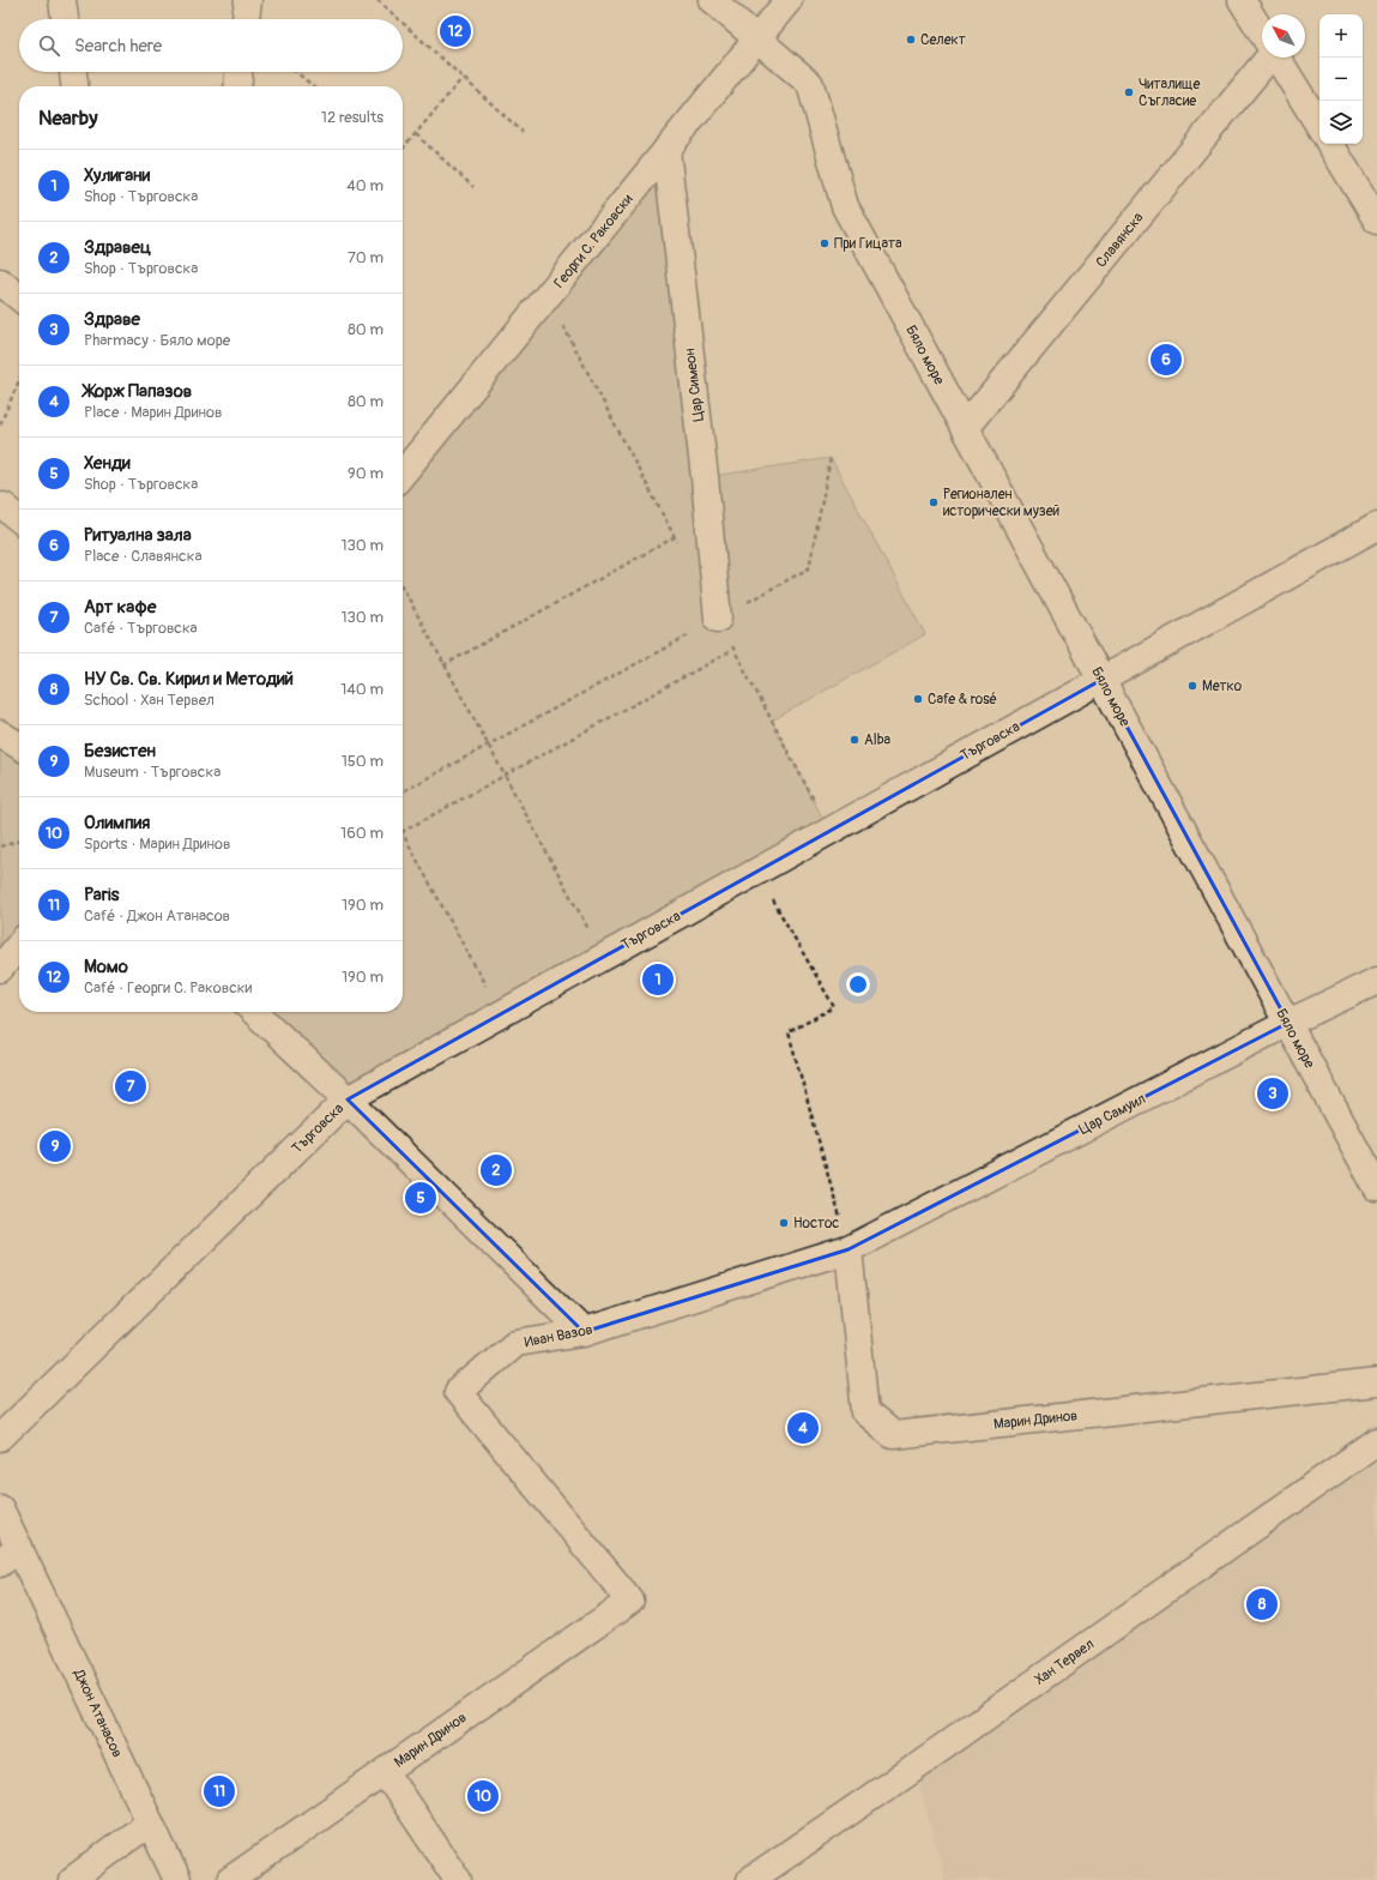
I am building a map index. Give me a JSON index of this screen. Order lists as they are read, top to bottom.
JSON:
{
  "streets": {
    "street": [
      "Славянска",
      "Георги С. Раковски",
      "Бяло море",
      "Цар Симеон",
      "Търговска",
      "Цар Самуил",
      "Иван Вазов",
      "Марин Дринов",
      "Хан Тервел",
      "Джон Атанасов"
    ]
  },
  "crossings": [
    ["Славянска", "Бяло море"],
    ["Георги С. Раковски", "Бяло море"],
    ["Георги С. Раковски", "Цар Симеон"],
    ["Бяло море", "Търговска"],
    ["Бяло море", "Цар Самуил"],
    ["Цар Самуил", "Иван Вазов"],
    ["Цар Самуил", "Марин Дринов"],
    ["Иван Вазов", "Марин Дринов"]
  ],
  "places": [
    "Селект",
    "Читалище Съгласие",
    "При Гицата",
    "Регионален исторически музей",
    "Метко",
    "Cafe & rosé",
    "Alba",
    "Ностос"
  ],
  "north": "top left",
  "page": {
    "pins": [
      "12",
      "6",
      "1",
      "7",
      "3",
      "9",
      "2",
      "5",
      "4",
      "8",
      "11",
      "10"
    ],
    "map_buttons": ["+", "−"],
    "search": "Search here",
    "heading": ["Nearby", "12 results"],
    "list": [
      {
        "mark": "1",
        "name": "Хулигани",
        "note": "Shop · Търговска",
        "value": "40 m"
      },
      {
        "mark": "2",
        "name": "Здравец",
        "note": "Shop · Търговска",
        "value": "70 m"
      },
      {
        "mark": "3",
        "name": "Здраве",
        "note": "Pharmacy · Бяло море",
        "value": "80 m"
      },
      {
        "mark": "4",
        "name": "Жорж Папазов",
        "note": "Place · Марин Дринов",
        "value": "80 m"
      },
      {
        "mark": "5",
        "name": "Хенди",
        "note": "Shop · Търговска",
        "value": "90 m"
      },
      {
        "mark": "6",
        "name": "Ритуална зала",
        "note": "Place · Славянска",
        "value": "130 m"
      },
      {
        "mark": "7",
        "name": "Арт кафе",
        "note": "Café · Търговска",
        "value": "130 m"
      },
      {
        "mark": "8",
        "name": "НУ Св. Св. Кирил и Методий",
        "note": "School · Хан Тервел",
        "value": "140 m"
      },
      {
        "mark": "9",
        "name": "Безистен",
        "note": "Museum · Търговска",
        "value": "150 m"
      },
      {
        "mark": "10",
        "name": "Олимпия",
        "note": "Sports · Марин Дринов",
        "value": "160 m"
      },
      {
        "mark": "11",
        "name": "Paris",
        "note": "Café · Джон Атанасов",
        "value": "190 m"
      },
      {
        "mark": "12",
        "name": "Момо",
        "note": "Café · Георги С. Раковски",
        "value": "190 m"
      }
    ]
  }
}
